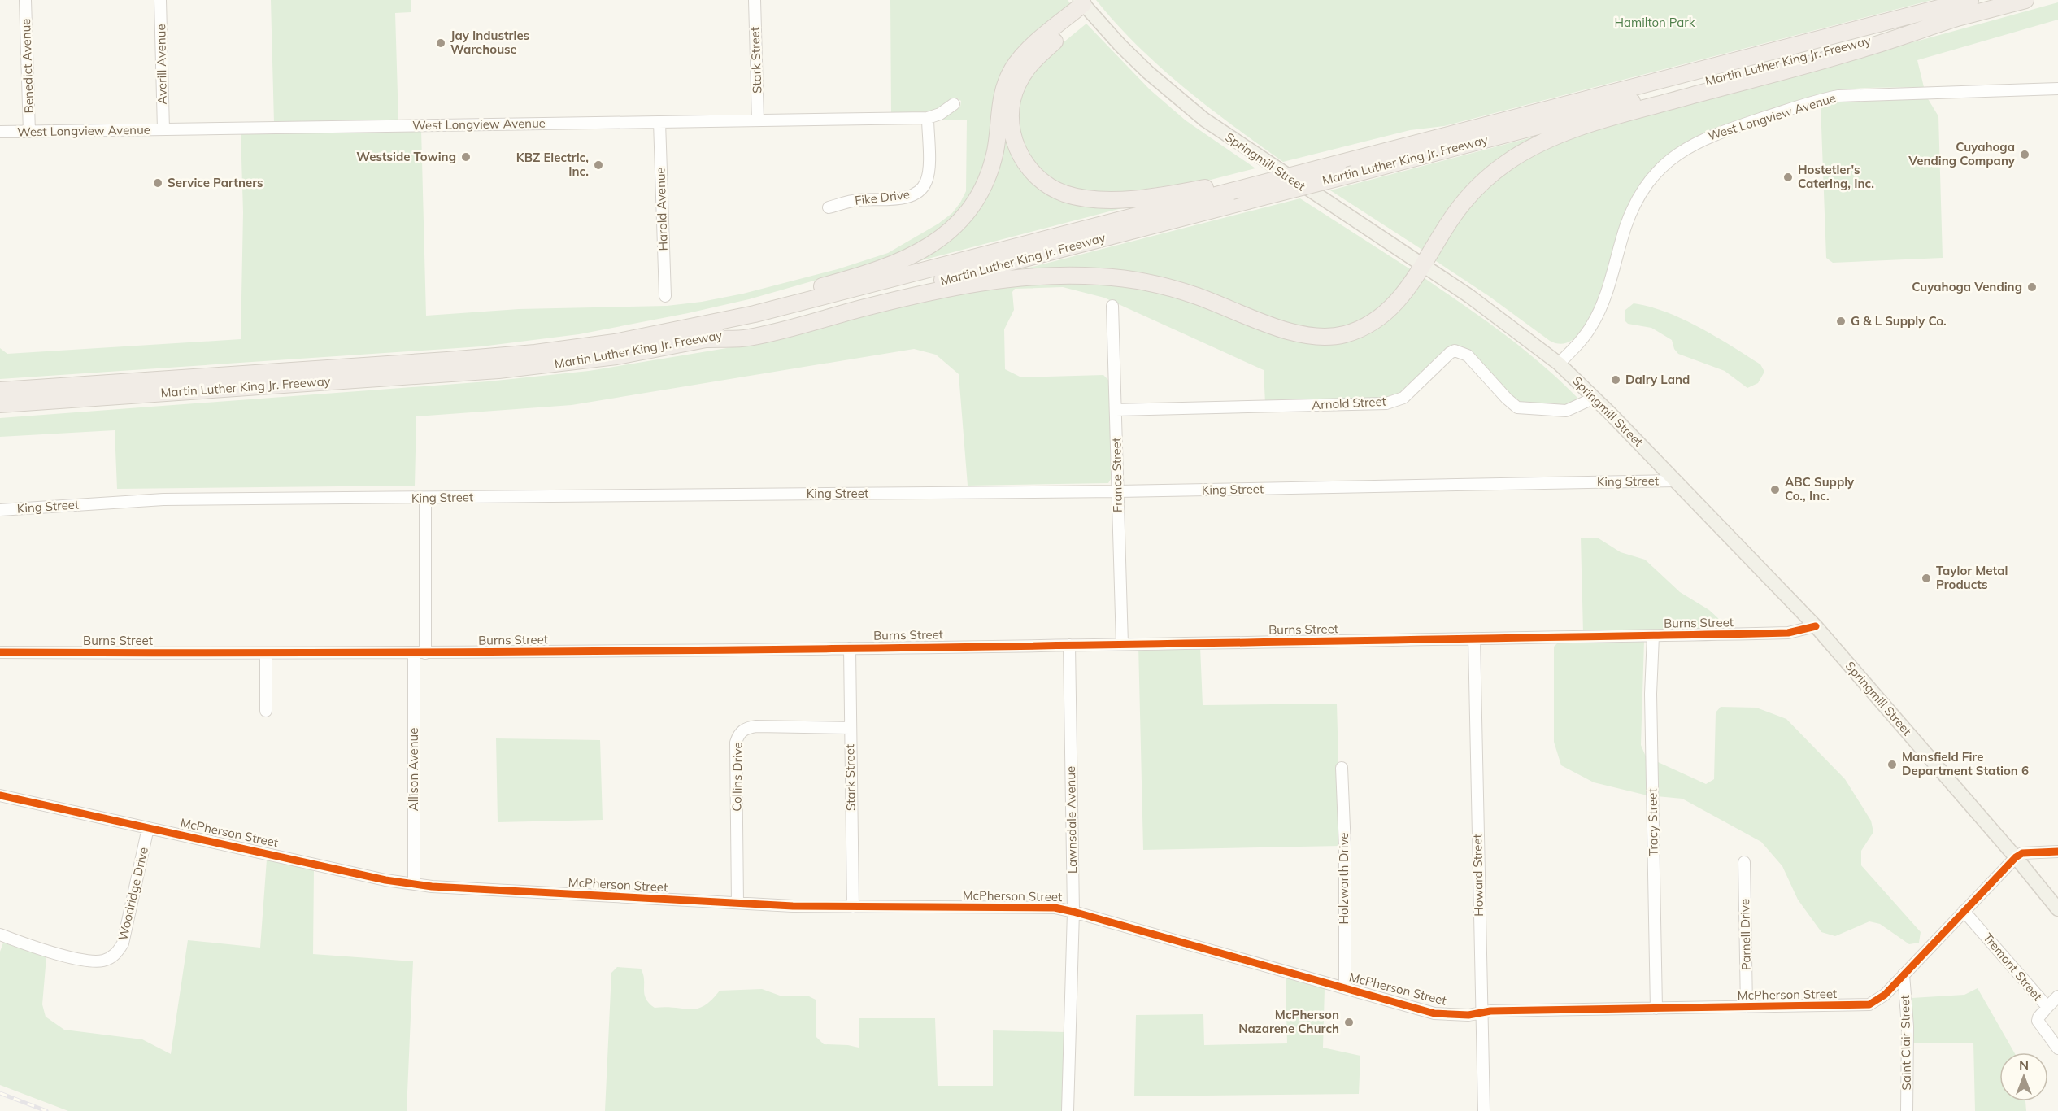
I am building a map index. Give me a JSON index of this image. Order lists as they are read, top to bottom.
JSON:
{
  "streets": {
    "highway": ["Martin Luther King Jr. Freeway"],
    "main road": ["Springmill Street"],
    "street": [
      "Stark Street",
      "Averill Avenue",
      "Benedict Avenue",
      "West Longview Avenue",
      "Fike Drive",
      "Harold Avenue",
      "Arnold Street",
      "France Street",
      "King Street",
      "Burns Street",
      "Allison Avenue",
      "Collins Drive",
      "Lawnsdale Avenue",
      "Tracy Street",
      "McPherson Street",
      "Howard Street",
      "Holzworth Drive",
      "Woodridge Drive",
      "Parnell Drive",
      "Tremont Street",
      "Saint Clair Street"
    ]
  },
  "crossings": [
    ["Stark Street", "West Longview Avenue"],
    ["Stark Street", "Burns Street"],
    ["Stark Street", "Collins Drive"],
    ["Stark Street", "McPherson Street"],
    ["Averill Avenue", "West Longview Avenue"],
    ["Benedict Avenue", "West Longview Avenue"],
    ["West Longview Avenue", "Springmill Street"],
    ["West Longview Avenue", "Fike Drive"],
    ["West Longview Avenue", "Harold Avenue"],
    ["Springmill Street", "Arnold Street"],
    ["Springmill Street", "King Street"],
    ["Springmill Street", "Burns Street"],
    ["Springmill Street", "McPherson Street"],
    ["Arnold Street", "France Street"],
    ["France Street", "King Street"],
    ["France Street", "Burns Street"],
    ["King Street", "Allison Avenue"],
    ["Burns Street", "Allison Avenue"],
    ["Burns Street", "Lawnsdale Avenue"],
    ["Burns Street", "Tracy Street"],
    ["Burns Street", "Howard Street"],
    ["Allison Avenue", "McPherson Street"],
    ["Collins Drive", "McPherson Street"],
    ["Lawnsdale Avenue", "McPherson Street"],
    ["Tracy Street", "McPherson Street"],
    ["McPherson Street", "Howard Street"],
    ["McPherson Street", "Holzworth Drive"],
    ["McPherson Street", "Woodridge Drive"],
    ["McPherson Street", "Parnell Drive"],
    ["McPherson Street", "Tremont Street"],
    ["McPherson Street", "Saint Clair Street"]
  ],
  "parks": ["Hamilton Park"],
  "places": [
    "Jay Industries Warehouse",
    "Cuyahoga Vending Company",
    "Westside Towing",
    "KBZ Electric, Inc.",
    "Hostetler's Catering, Inc.",
    "Service Partners",
    "Cuyahoga Vending",
    "G & L Supply Co.",
    "Dairy Land",
    "ABC Supply Co., Inc.",
    "Taylor Metal Products",
    "Mansfield Fire Department Station 6",
    "McPherson Nazarene Church"
  ],
  "north": "top"
}
